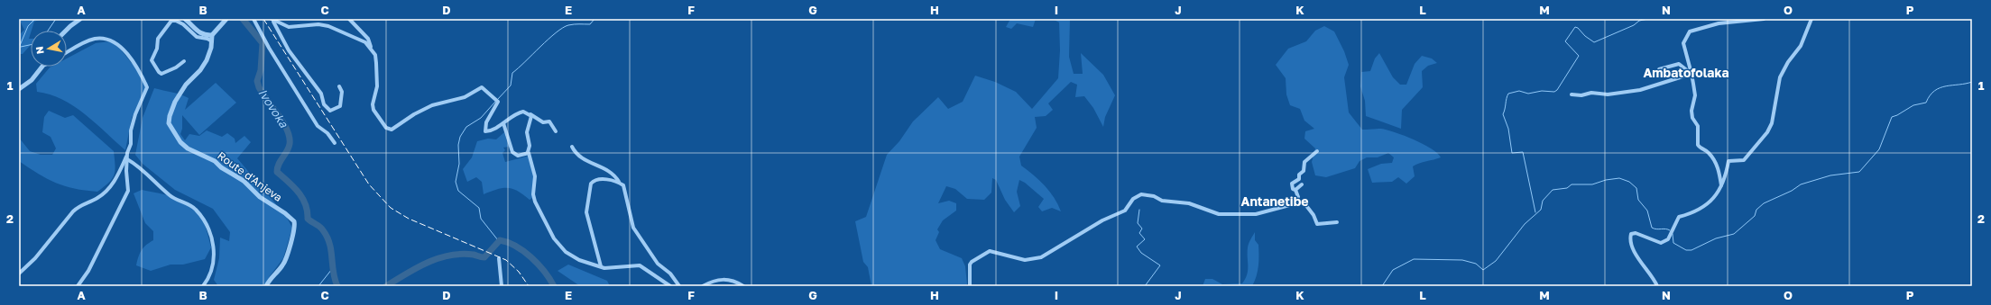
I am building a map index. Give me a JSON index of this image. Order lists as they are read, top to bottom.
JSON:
{
  "streets": {
    "street": ["Route d'Anjeva"]
  },
  "districts": ["Ambatofolaka", "Antanetibe"],
  "water": ["Ivovoka"],
  "north": "left",
  "grid": {
    "columns": [
      "A",
      "B",
      "C",
      "D",
      "E",
      "F",
      "G",
      "H",
      "I",
      "J",
      "K",
      "L",
      "M",
      "N",
      "O",
      "P"
    ],
    "rows": ["1", "2"]
  }
}
